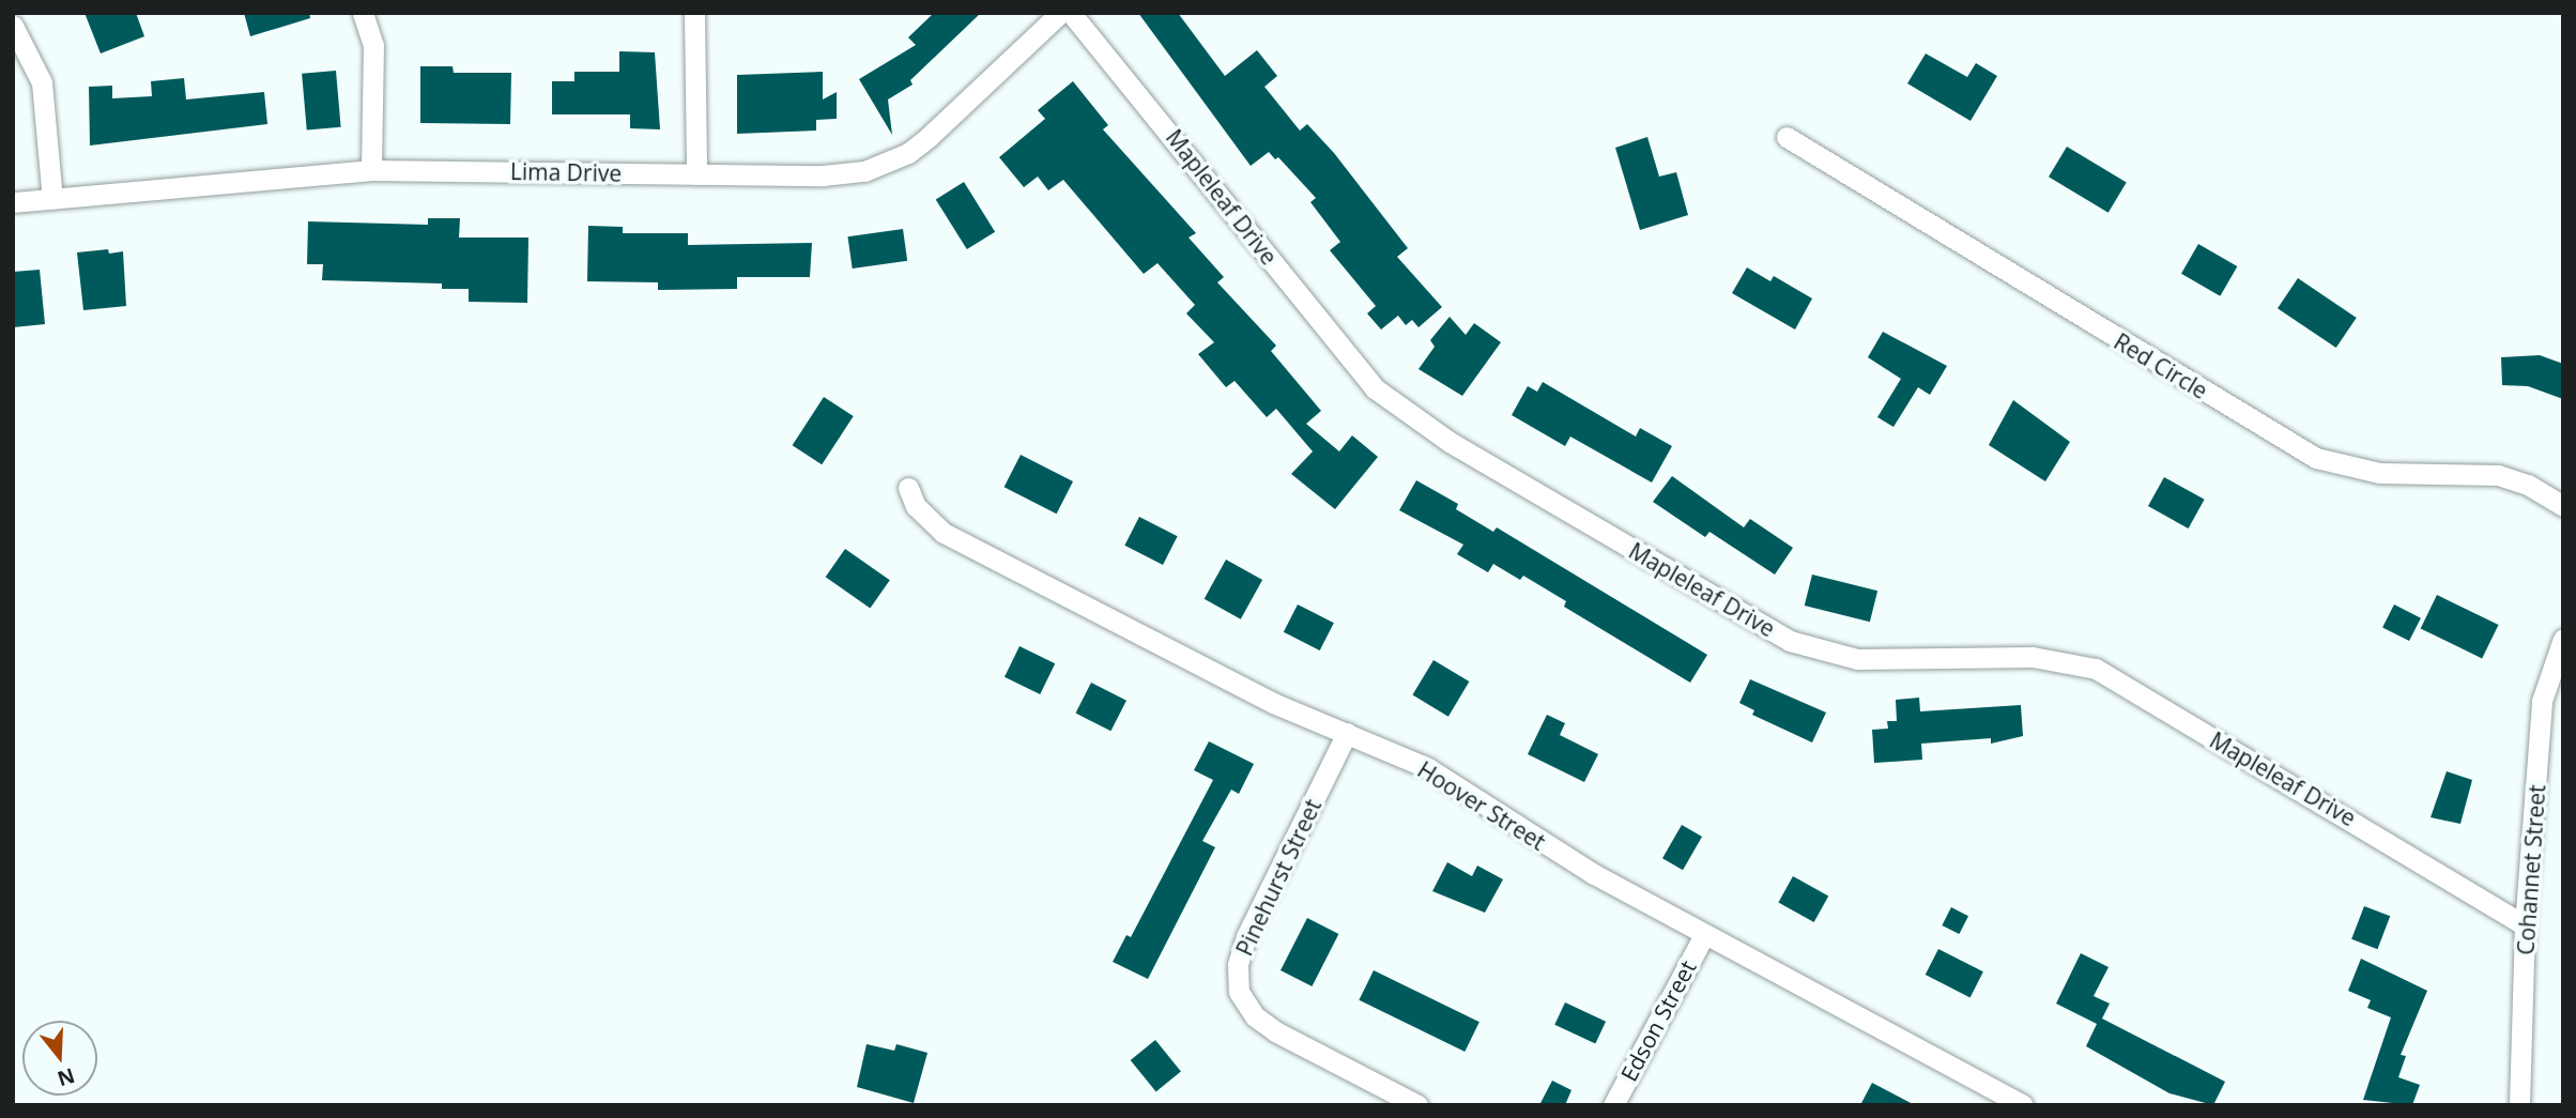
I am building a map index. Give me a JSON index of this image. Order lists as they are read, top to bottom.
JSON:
{
  "streets": {
    "street": [
      "Lima Drive",
      "Mapleleaf Drive",
      "Red Circle",
      "Hoover Street",
      "Cohannet Street",
      "Pinehurst Street",
      "Edson Street"
    ]
  },
  "crossings": [
    ["Mapleleaf Drive", "Cohannet Street"],
    ["Hoover Street", "Pinehurst Street"],
    ["Hoover Street", "Edson Street"]
  ],
  "north": "bottom"
}
